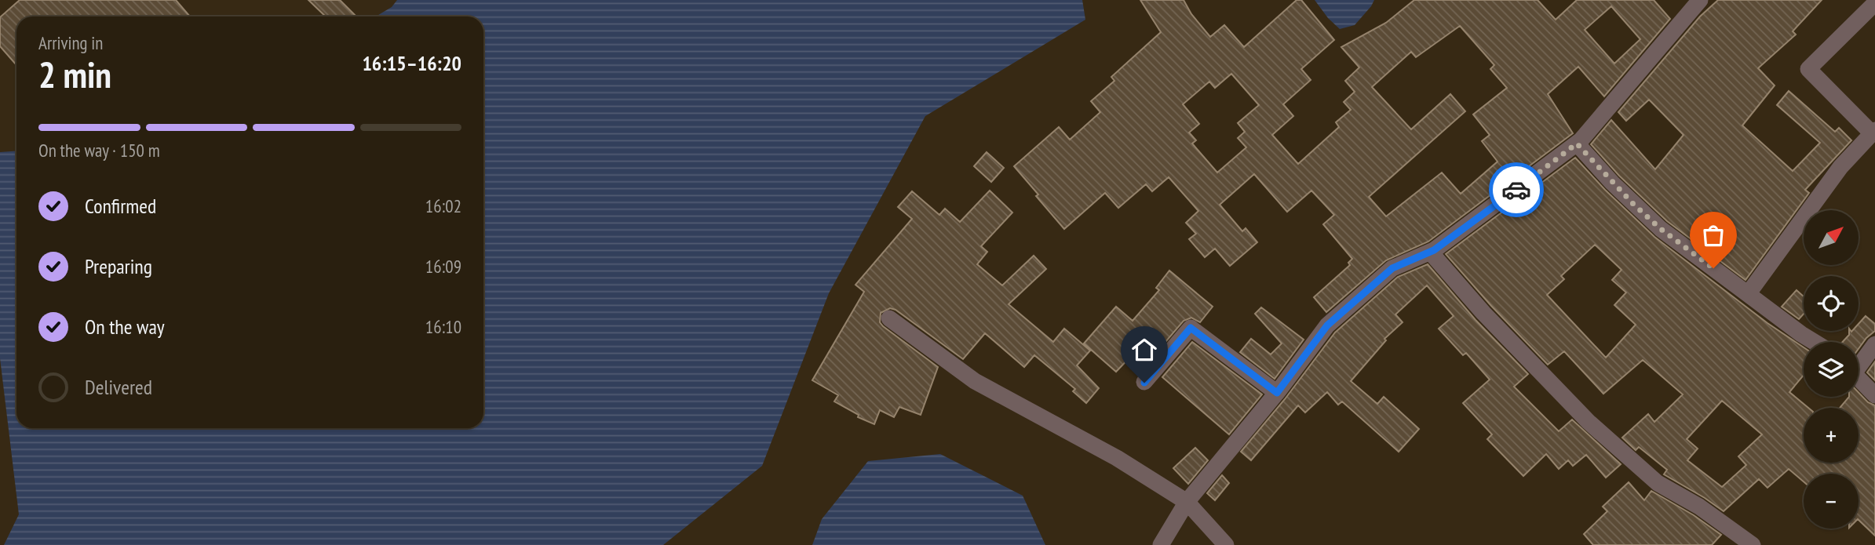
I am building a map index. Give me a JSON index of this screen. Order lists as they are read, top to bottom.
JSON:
{
  "north": "top right",
  "page": {
    "heading": ["2 min", "Arriving in", "16:15–16:20"],
    "bar": "On the way · 150 m",
    "list": [
      ["Confirmed", "16:02"],
      ["Preparing", "16:09"],
      ["On the way", "16:10"],
      "Delivered"
    ],
    "map_buttons": ["+", "−"]
  }
}
